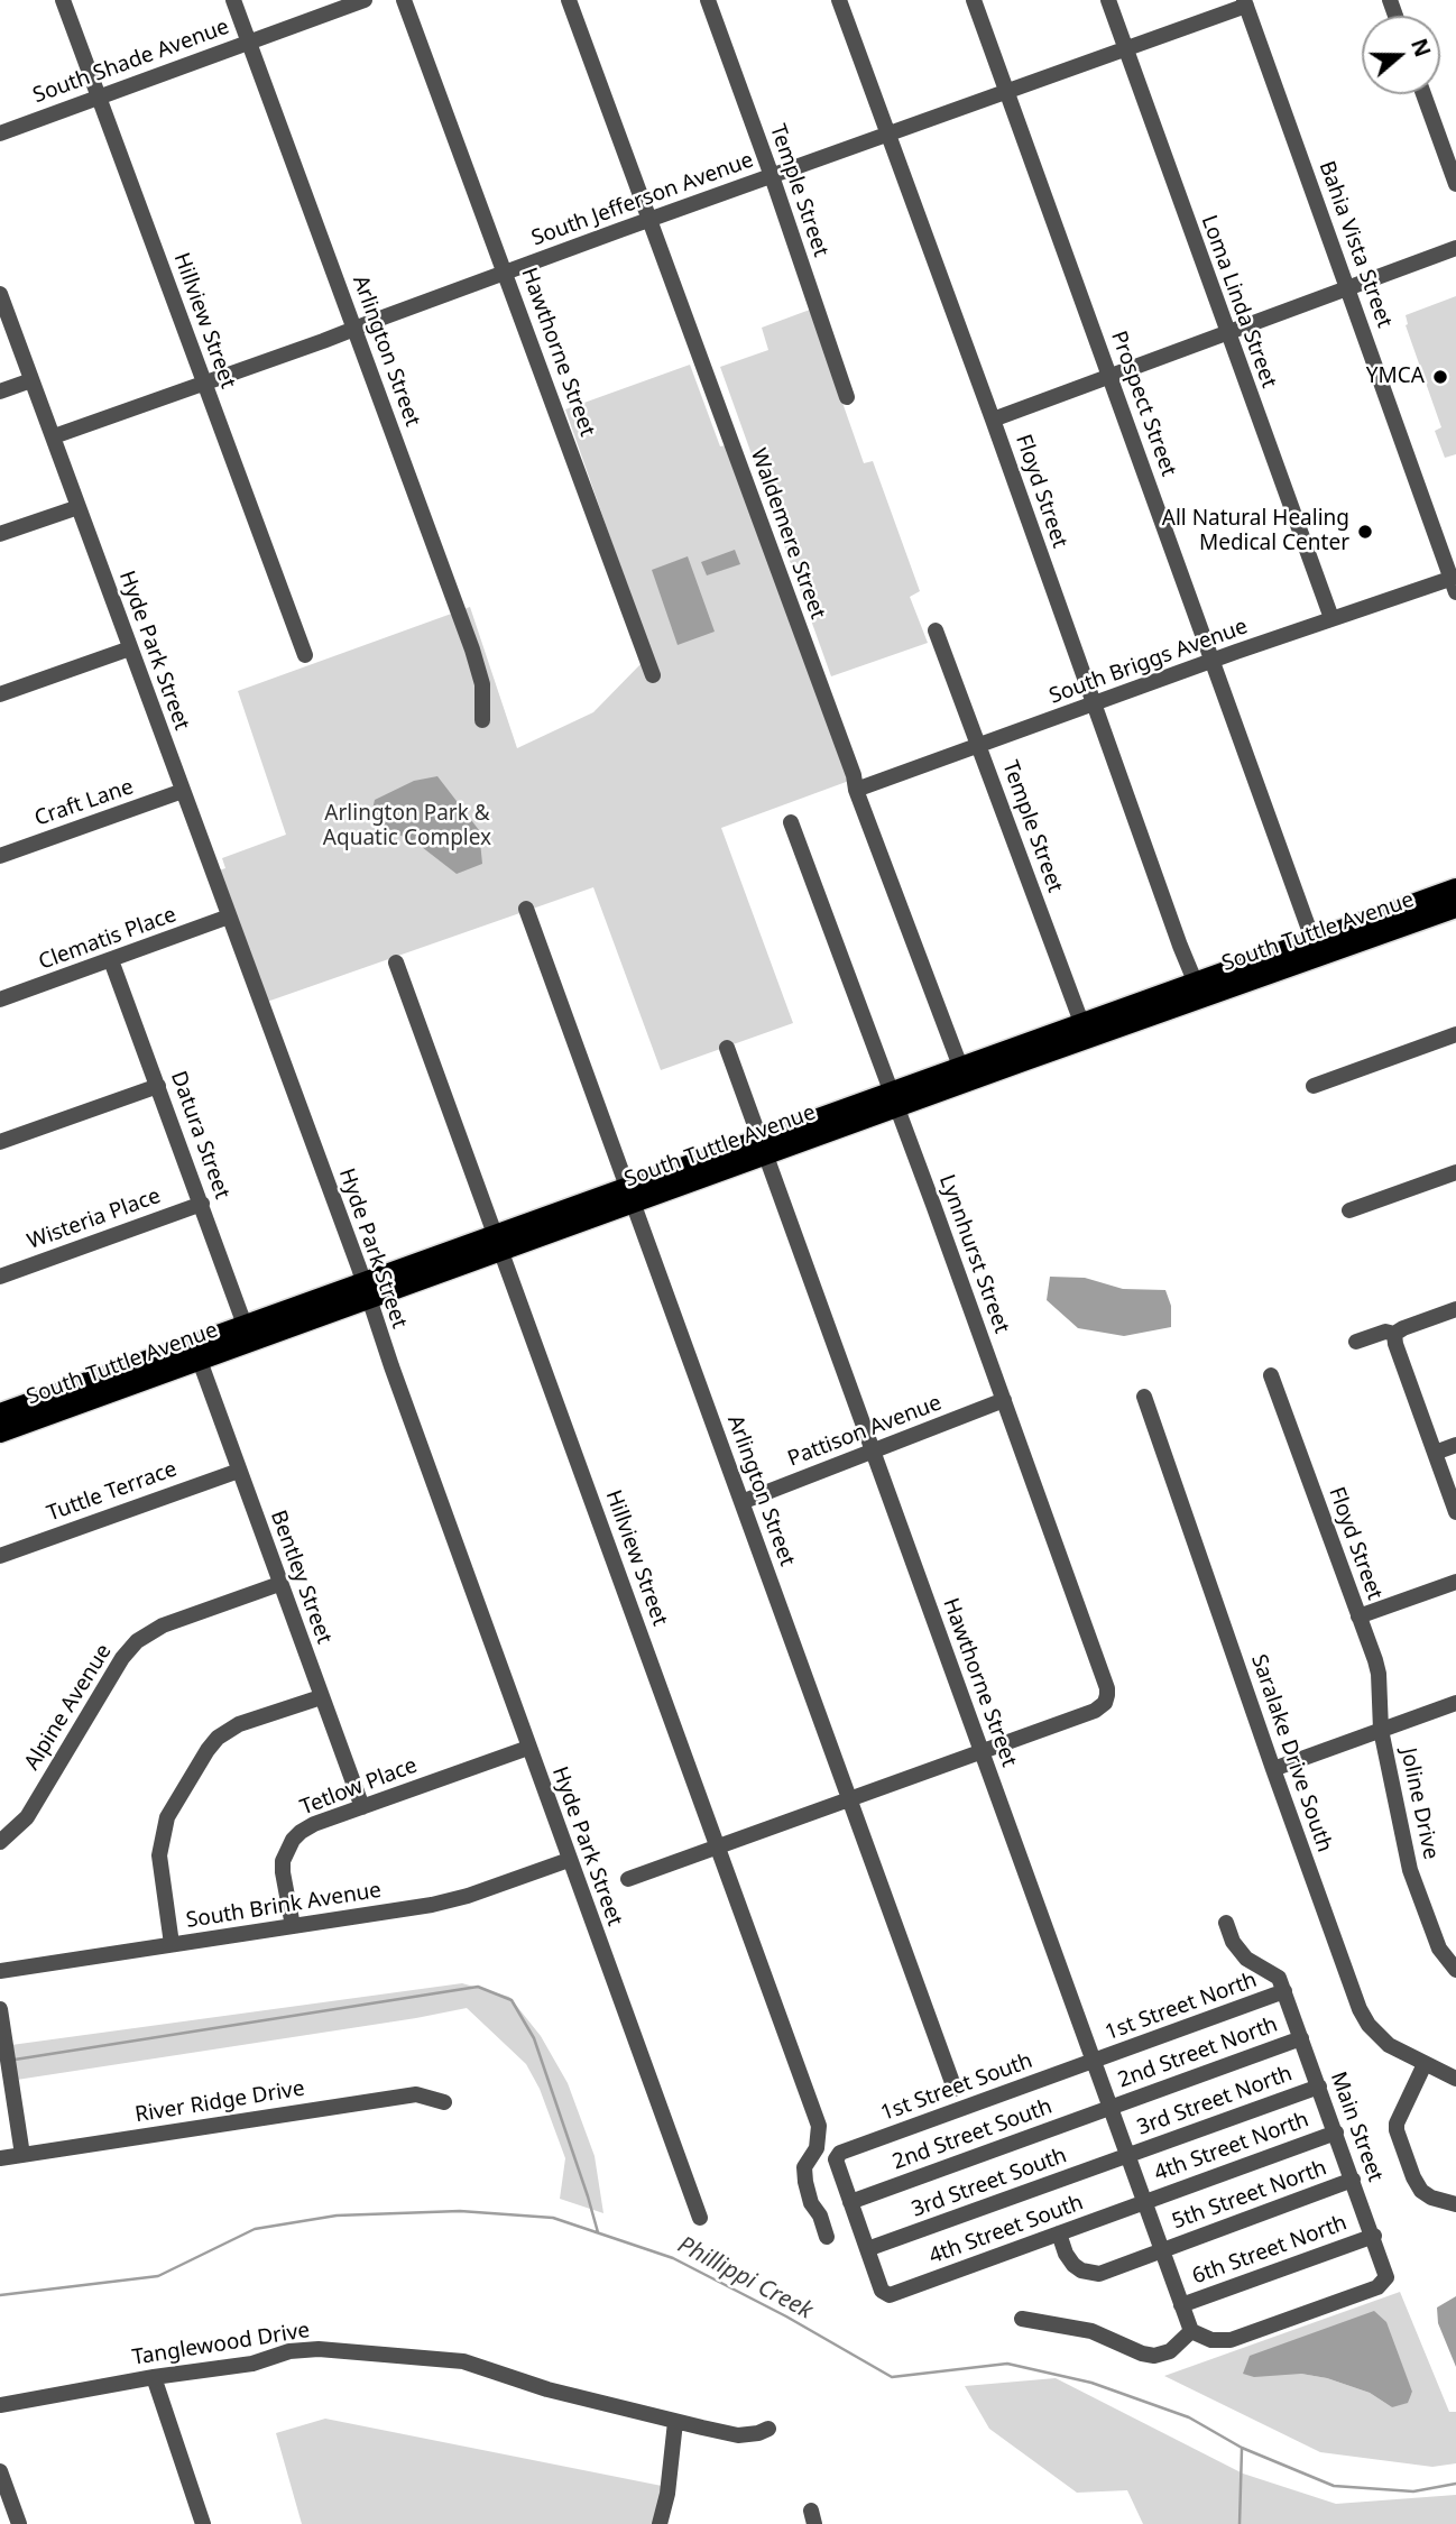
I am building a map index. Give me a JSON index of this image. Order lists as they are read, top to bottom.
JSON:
{
  "streets": {
    "main road": ["South Tuttle Avenue"],
    "street": [
      "South Shade Avenue",
      "Temple Street",
      "South Jefferson Avenue",
      "Bahia Vista Street",
      "Loma Linda Street",
      "Hillview Street",
      "Arlington Street",
      "Hawthorne Street",
      "Prospect Street",
      "Floyd Street",
      "Waldemere Street",
      "Hyde Park Street",
      "South Briggs Avenue",
      "Craft Lane",
      "Clematis Place",
      "Datura Street",
      "Wisteria Place",
      "Lynnhurst Street",
      "Pattison Avenue",
      "Tuttle Terrace",
      "Bentley Street",
      "Alpine Avenue",
      "Saralake Drive South",
      "Tetlow Place",
      "Joline Drive",
      "South Brink Avenue",
      "1st Street North",
      "2nd Street North",
      "1st Street South",
      "3rd Street North",
      "River Ridge Drive",
      "Main Street",
      "2nd Street South",
      "4th Street North",
      "3rd Street South",
      "5th Street North",
      "4th Street South",
      "6th Street North",
      "Tanglewood Drive"
    ]
  },
  "crossings": [
    ["South Shade Avenue", "Hillview Street"],
    ["South Shade Avenue", "Arlington Street"],
    ["Temple Street", "South Jefferson Avenue"],
    ["Temple Street", "South Briggs Avenue"],
    ["Temple Street", "South Tuttle Avenue"],
    ["South Jefferson Avenue", "Bahia Vista Street"],
    ["South Jefferson Avenue", "Loma Linda Street"],
    ["South Jefferson Avenue", "Hillview Street"],
    ["South Jefferson Avenue", "Arlington Street"],
    ["South Jefferson Avenue", "Hawthorne Street"],
    ["South Jefferson Avenue", "Prospect Street"],
    ["South Jefferson Avenue", "Floyd Street"],
    ["South Jefferson Avenue", "Waldemere Street"],
    ["South Jefferson Avenue", "Hyde Park Street"],
    ["Bahia Vista Street", "South Briggs Avenue"],
    ["Loma Linda Street", "South Briggs Avenue"],
    ["Hillview Street", "South Tuttle Avenue"],
    ["Arlington Street", "South Tuttle Avenue"],
    ["Arlington Street", "Pattison Avenue"],
    ["Hawthorne Street", "South Tuttle Avenue"],
    ["Hawthorne Street", "Lynnhurst Street"],
    ["Hawthorne Street", "Pattison Avenue"],
    ["Hawthorne Street", "1st Street North"],
    ["Hawthorne Street", "2nd Street North"],
    ["Hawthorne Street", "1st Street South"],
    ["Hawthorne Street", "3rd Street North"],
    ["Hawthorne Street", "Main Street"],
    ["Hawthorne Street", "2nd Street South"],
    ["Hawthorne Street", "4th Street North"],
    ["Hawthorne Street", "3rd Street South"],
    ["Hawthorne Street", "5th Street North"],
    ["Hawthorne Street", "4th Street South"],
    ["Hawthorne Street", "6th Street North"],
    ["Prospect Street", "South Briggs Avenue"],
    ["Prospect Street", "South Tuttle Avenue"],
    ["Floyd Street", "South Briggs Avenue"],
    ["Floyd Street", "South Tuttle Avenue"],
    ["Floyd Street", "Joline Drive"],
    ["Waldemere Street", "South Briggs Avenue"],
    ["Waldemere Street", "South Tuttle Avenue"],
    ["Hyde Park Street", "Craft Lane"],
    ["Hyde Park Street", "South Tuttle Avenue"],
    ["Hyde Park Street", "Clematis Place"],
    ["Hyde Park Street", "Tetlow Place"],
    ["Hyde Park Street", "South Brink Avenue"],
    ["South Tuttle Avenue", "Datura Street"],
    ["South Tuttle Avenue", "Lynnhurst Street"],
    ["South Tuttle Avenue", "Bentley Street"],
    ["Clematis Place", "Datura Street"],
    ["Datura Street", "Wisteria Place"],
    ["Lynnhurst Street", "Pattison Avenue"],
    ["Tuttle Terrace", "Bentley Street"],
    ["Bentley Street", "Alpine Avenue"],
    ["Bentley Street", "Tetlow Place"],
    ["Tetlow Place", "South Brink Avenue"],
    ["1st Street North", "1st Street South"],
    ["1st Street North", "Main Street"],
    ["2nd Street North", "Main Street"],
    ["2nd Street North", "2nd Street South"],
    ["1st Street South", "2nd Street South"],
    ["3rd Street North", "Main Street"],
    ["3rd Street North", "3rd Street South"],
    ["Main Street", "4th Street North"],
    ["Main Street", "5th Street North"],
    ["Main Street", "6th Street North"],
    ["4th Street North", "4th Street South"],
    ["3rd Street South", "4th Street South"],
    ["5th Street North", "4th Street South"]
  ],
  "water": ["Phillippi Creek"],
  "parks": ["Arlington Park & Aquatic Complex"],
  "places": ["YMCA", "All Natural Healing Medical Center"],
  "north": "right"
}
